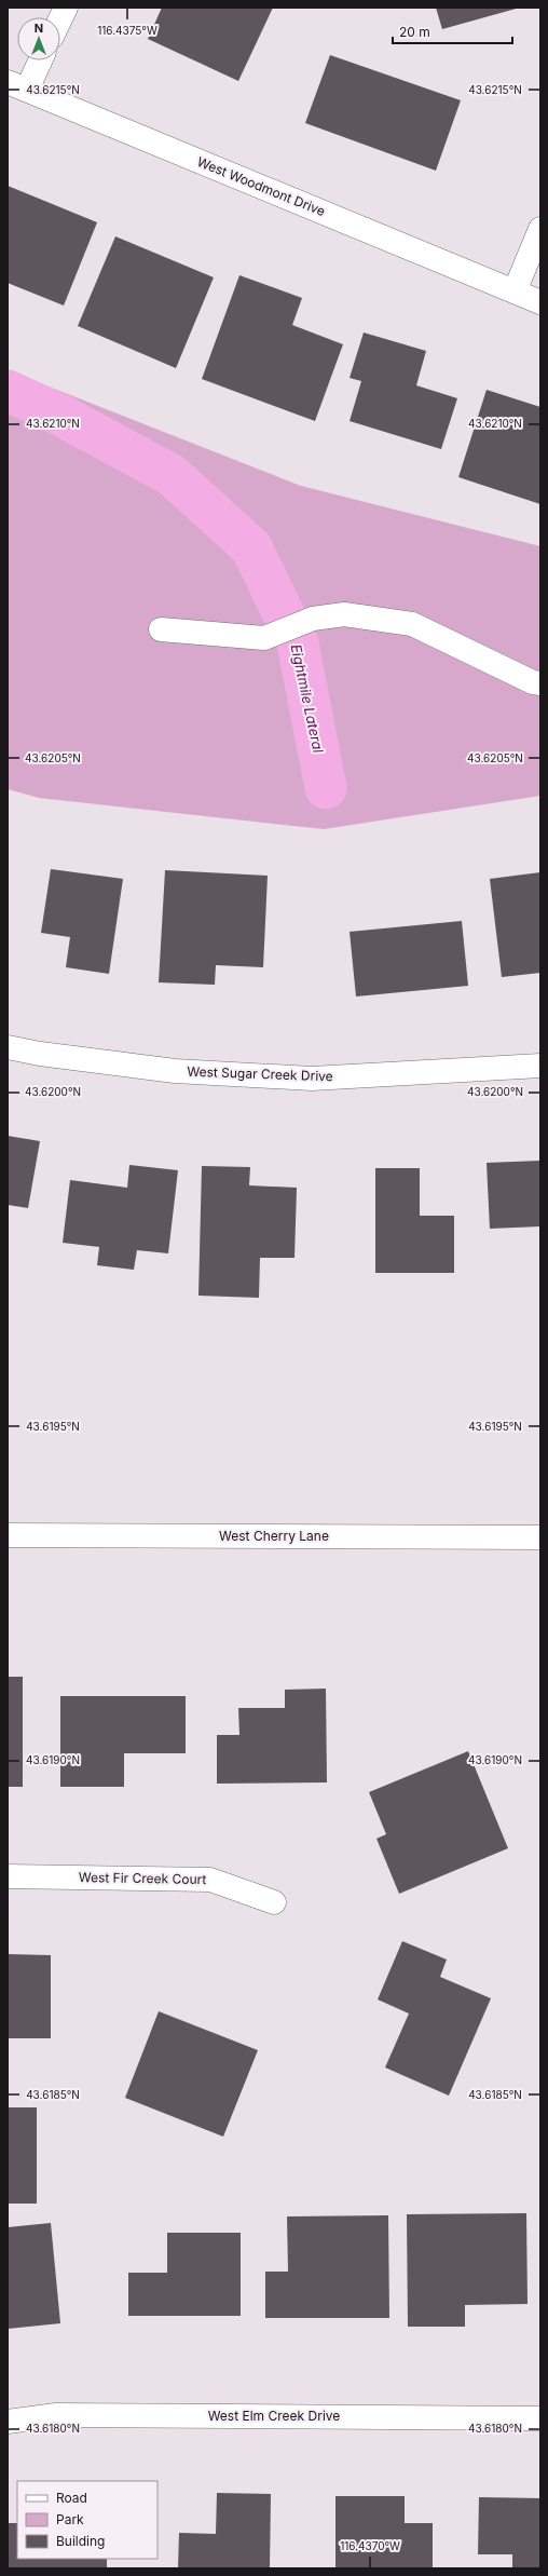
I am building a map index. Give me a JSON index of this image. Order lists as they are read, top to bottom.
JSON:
{
  "streets": {
    "street": [
      "West Woodmont Drive",
      "West Sugar Creek Drive",
      "West Cherry Lane",
      "West Fir Creek Court",
      "West Elm Creek Drive"
    ]
  },
  "water": ["Eightmile Lateral"],
  "legend": ["Road", "Park", "Building"],
  "scale_bar": "20 m",
  "north": "top",
  "coordinates": [
    "116.4375°W",
    "43.6215°N",
    "43.6210°N",
    "43.6205°N",
    "43.6200°N",
    "43.6195°N",
    "43.6190°N",
    "43.6185°N",
    "43.6180°N",
    "116.4370°W"
  ]
}
